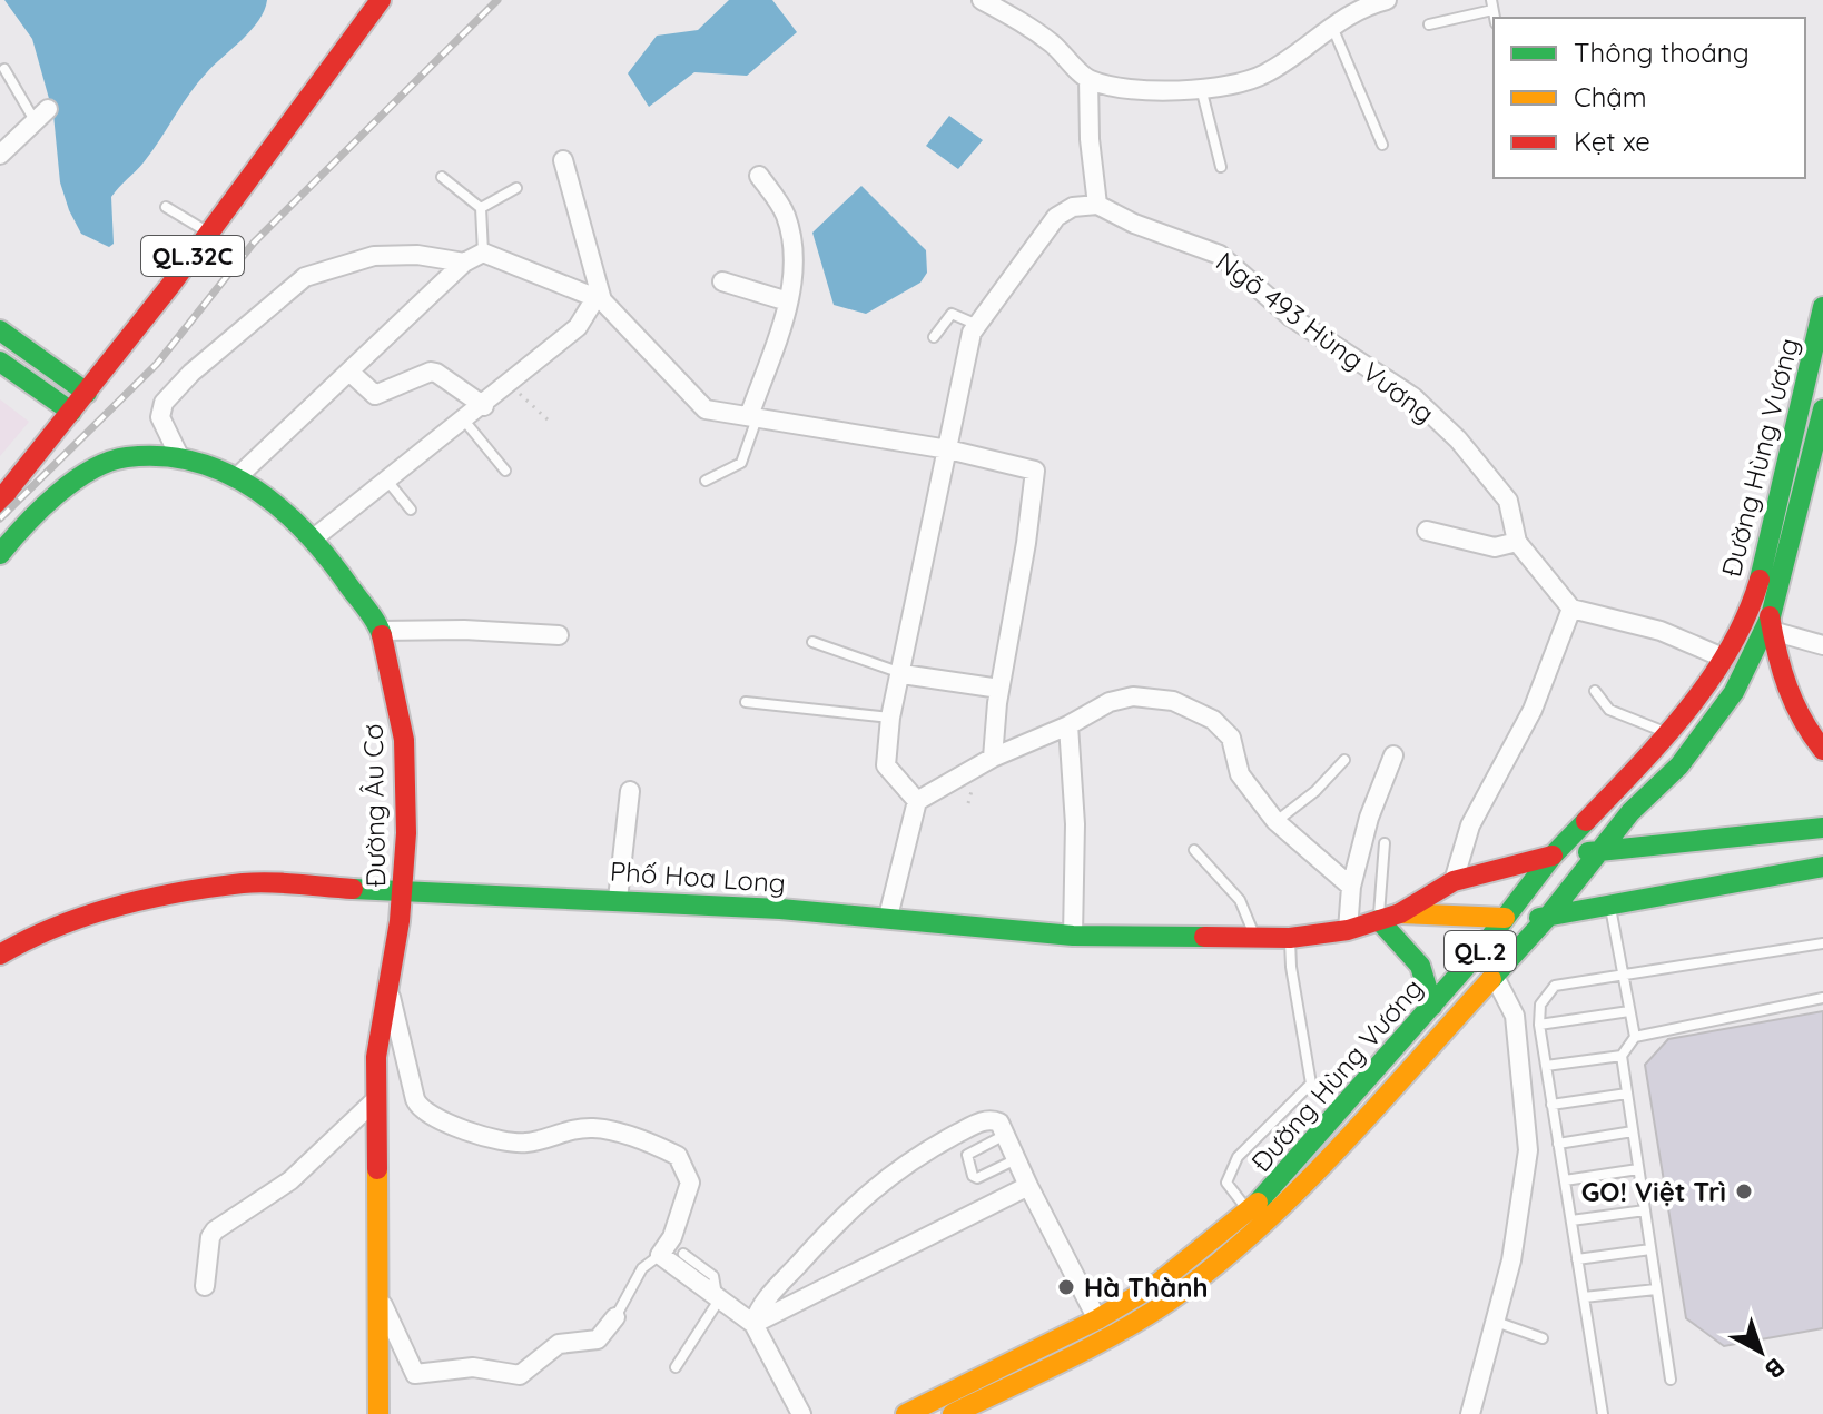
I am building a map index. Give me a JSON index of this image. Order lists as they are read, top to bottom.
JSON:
{
  "streets": {
    "main road": [
      "QL.32C",
      "Đường Hùng Vương",
      "Đường Âu Cơ",
      "Phố Hoa Long",
      "QL.2"
    ],
    "street": ["Ngõ 493 Hùng Vương"]
  },
  "crossings": [
    ["Đường Hùng Vương", "Phố Hoa Long"],
    ["Đường Âu Cơ", "Phố Hoa Long"]
  ],
  "places": ["GO! Việt Trì", "Hà Thành"],
  "legend": ["Thông thoáng", "Chậm", "Kẹt xe"],
  "north": "bottom right"
}
